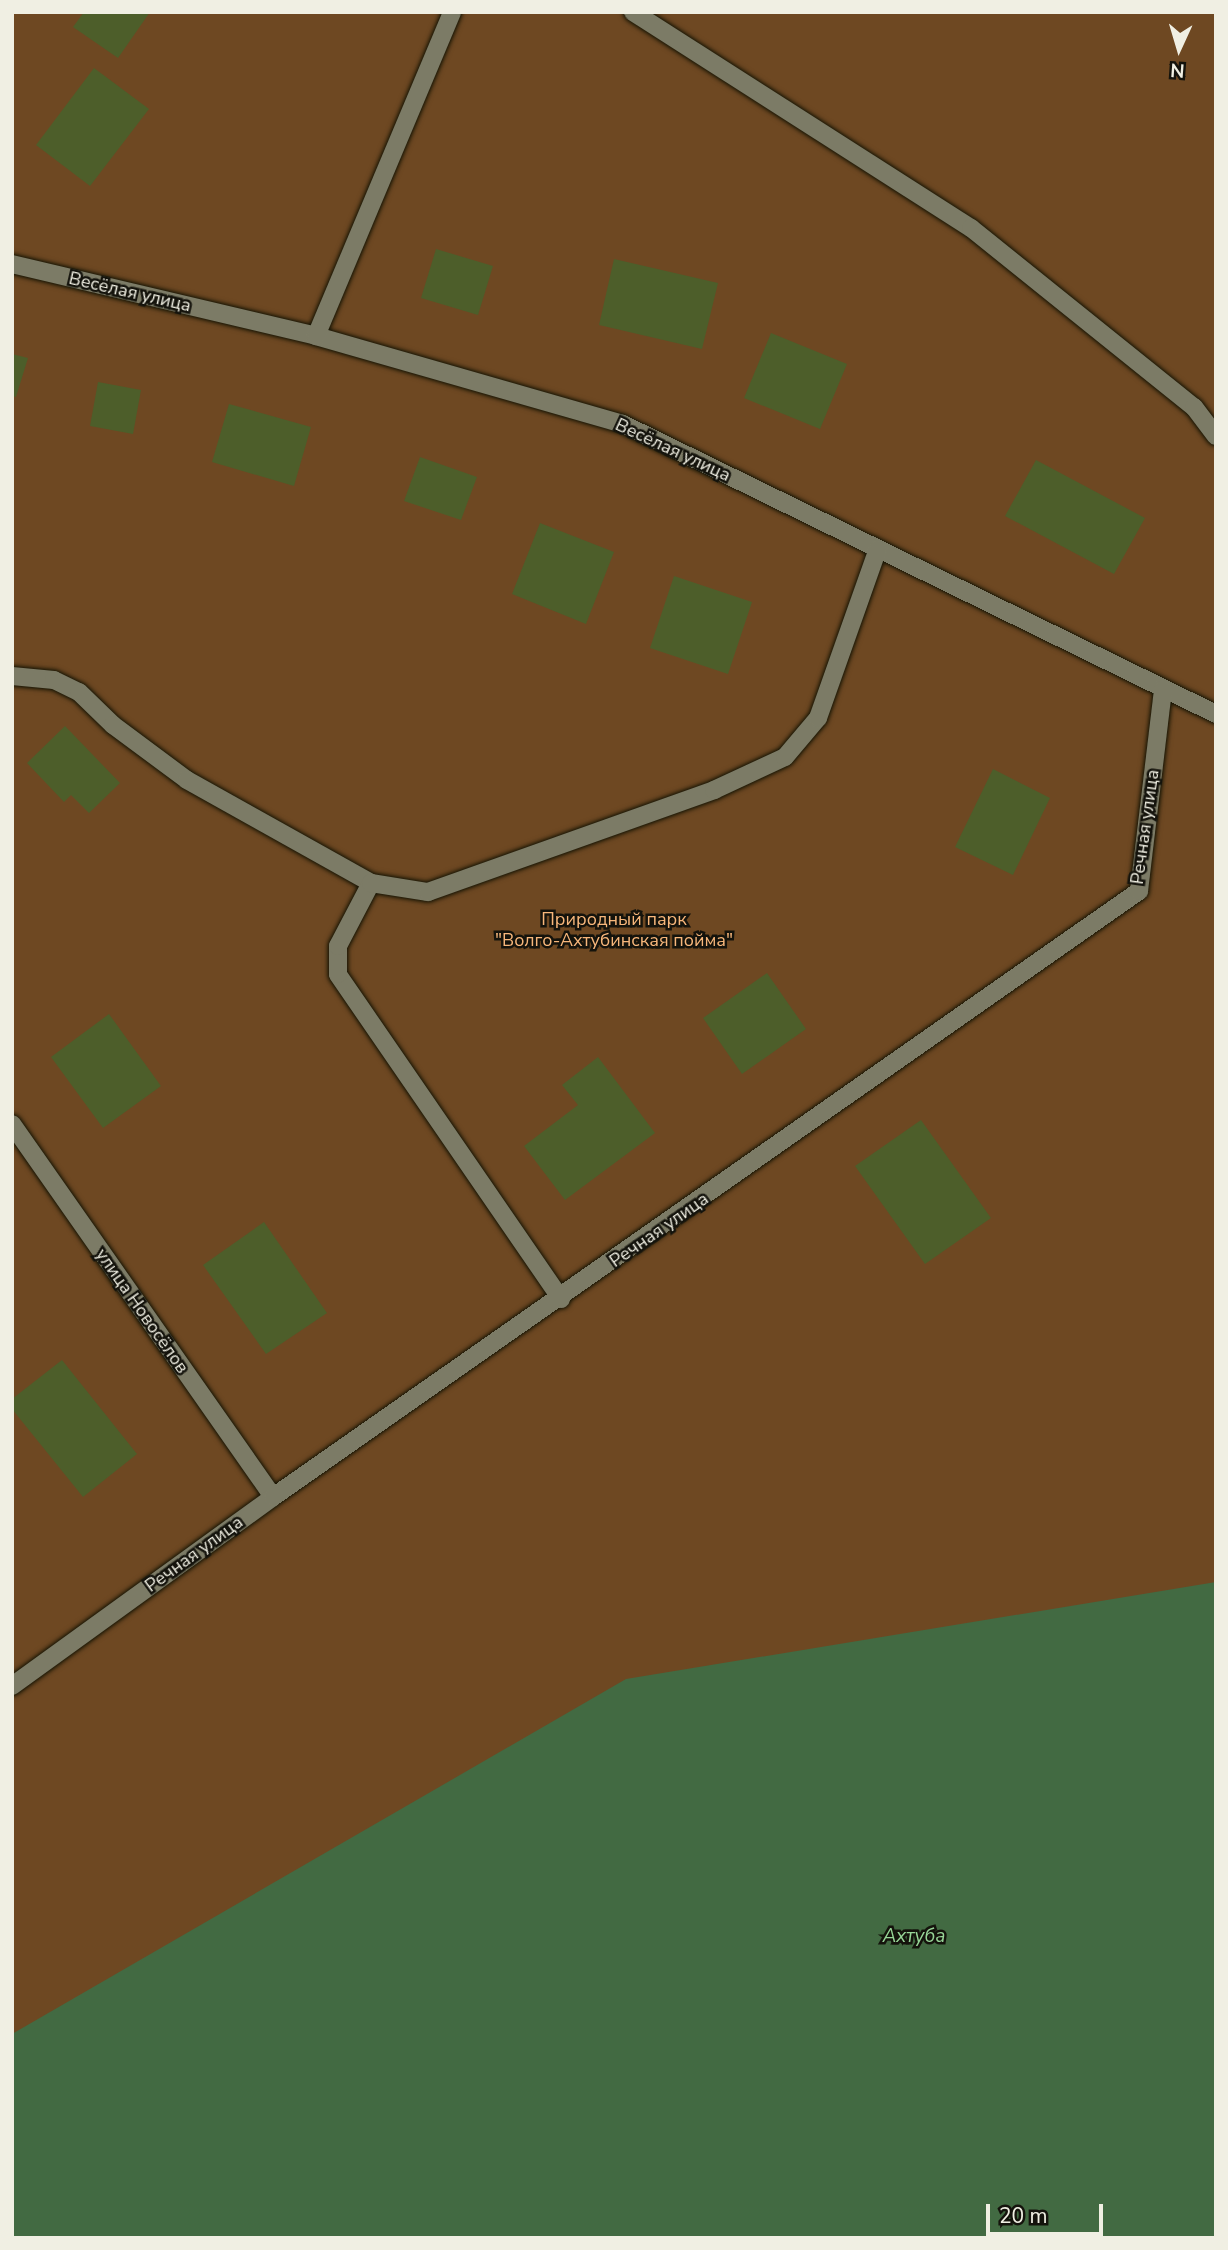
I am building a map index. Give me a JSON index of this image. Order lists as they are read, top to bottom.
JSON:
{
  "streets": {
    "street": ["Весёлая улица", "Речная улица", "улица Новосёлов"]
  },
  "crossings": [
    ["Весёлая улица", "Речная улица"],
    ["Речная улица", "улица Новосёлов"]
  ],
  "water": ["Ахтуба"],
  "parks": ["Природный парк \"Волго-Ахтубинская пойма\""],
  "scale_bar": "20 m",
  "north": "bottom"
}
